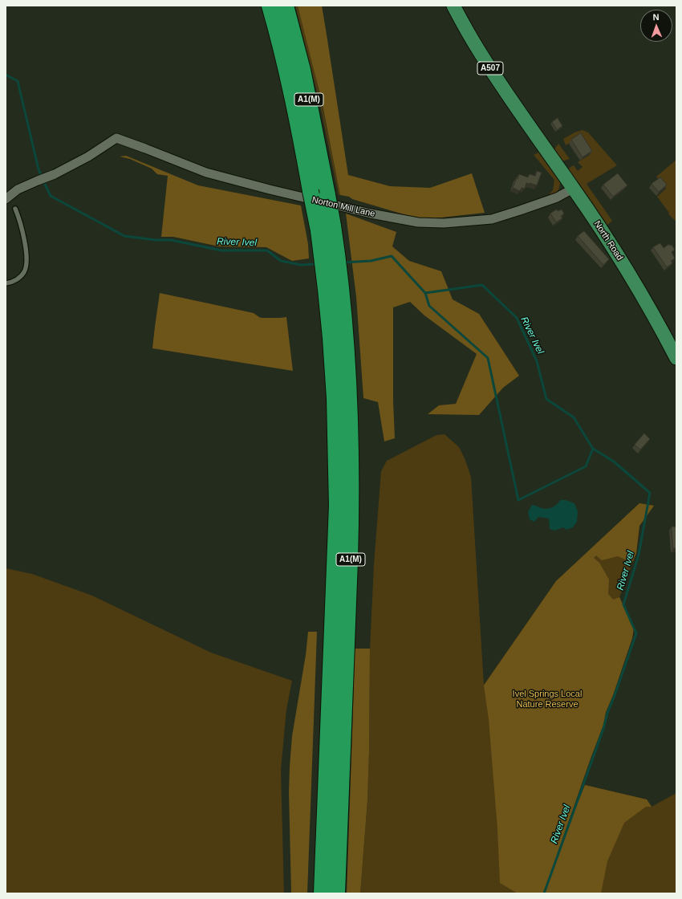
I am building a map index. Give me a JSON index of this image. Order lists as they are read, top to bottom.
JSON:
{
  "streets": {
    "highway": ["A1(M)"],
    "main road": ["A507", "North Road"],
    "street": ["Norton Mill Lane"]
  },
  "crossings": [
    ["Norton Mill Lane", "North Road"]
  ],
  "water": ["River Ivel"],
  "parks": ["Ivel Springs Local Nature Reserve"],
  "north": "top"
}
